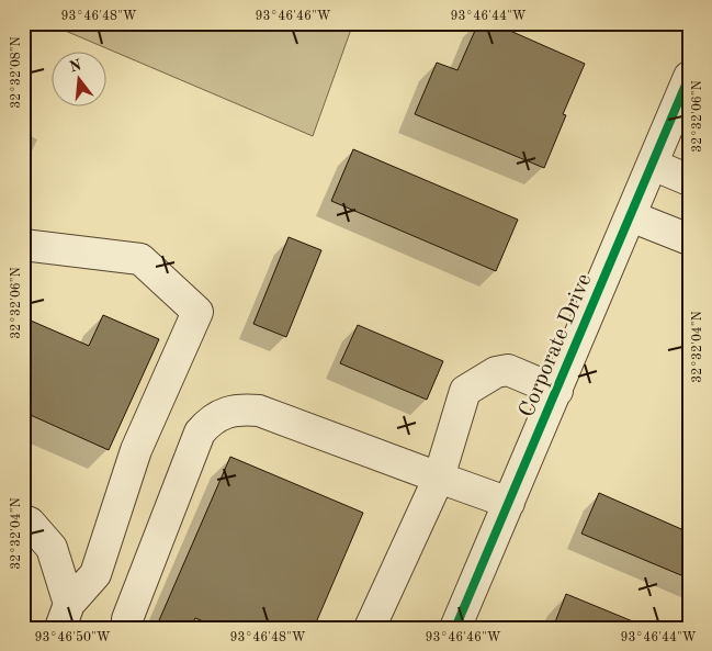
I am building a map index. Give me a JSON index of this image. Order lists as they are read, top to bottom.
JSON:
{
  "streets": {
    "street": ["Corporate Drive"]
  },
  "north": "top",
  "coordinates": [
    "93°46'48\"W",
    "93°46'46\"W",
    "93°46'44\"W",
    "32°32'08\"N",
    "32°32'06\"N",
    "32°32'04\"N",
    "93°46'50\"W"
  ]
}
